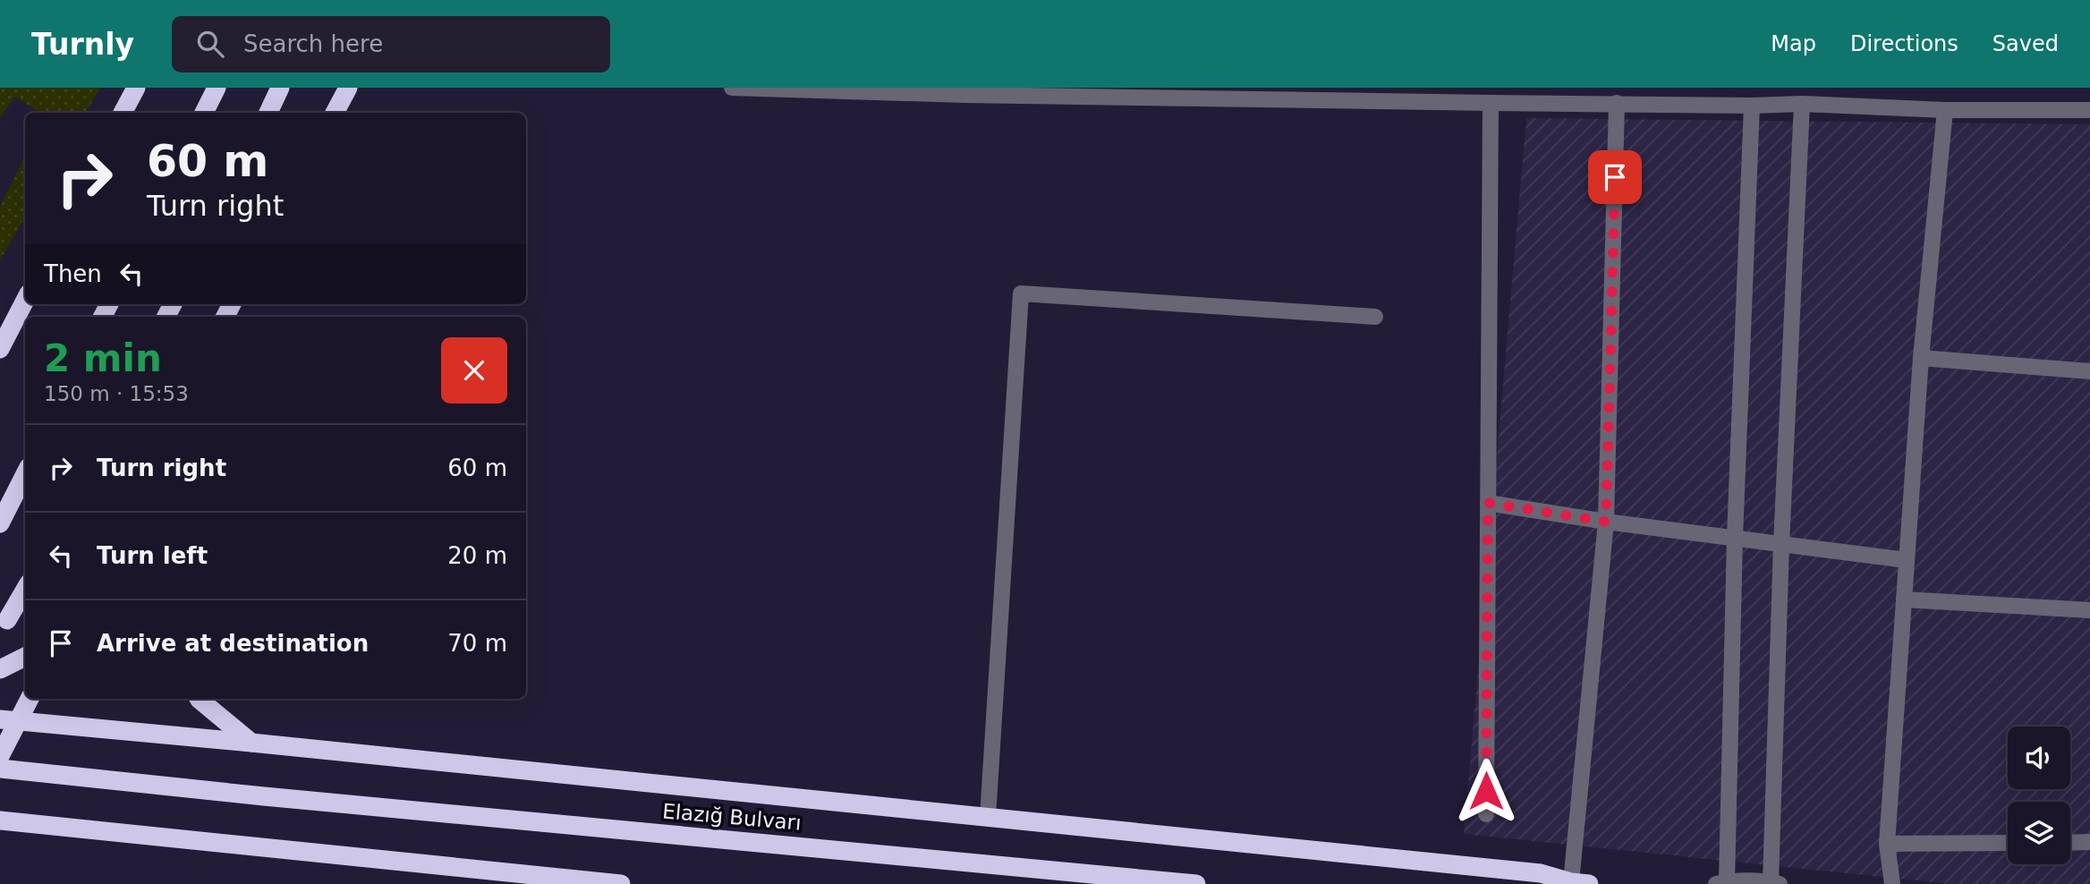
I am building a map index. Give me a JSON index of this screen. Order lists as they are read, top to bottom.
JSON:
{
  "streets": {
    "highway": ["Elazığ Bulvarı"]
  },
  "page": {
    "header": "Turnly",
    "search": "Search here",
    "nav": ["Map", "Directions", "Saved"],
    "turn": ["60 m", "Turn right"],
    "then": "Then",
    "heading": ["2 min", "150 m · 15:53"],
    "list": [
      {
        "name": "Turn right",
        "value": "60 m"
      },
      {
        "name": "Turn left",
        "value": "20 m"
      },
      {
        "name": "Arrive at destination",
        "value": "70 m"
      }
    ]
  }
}
